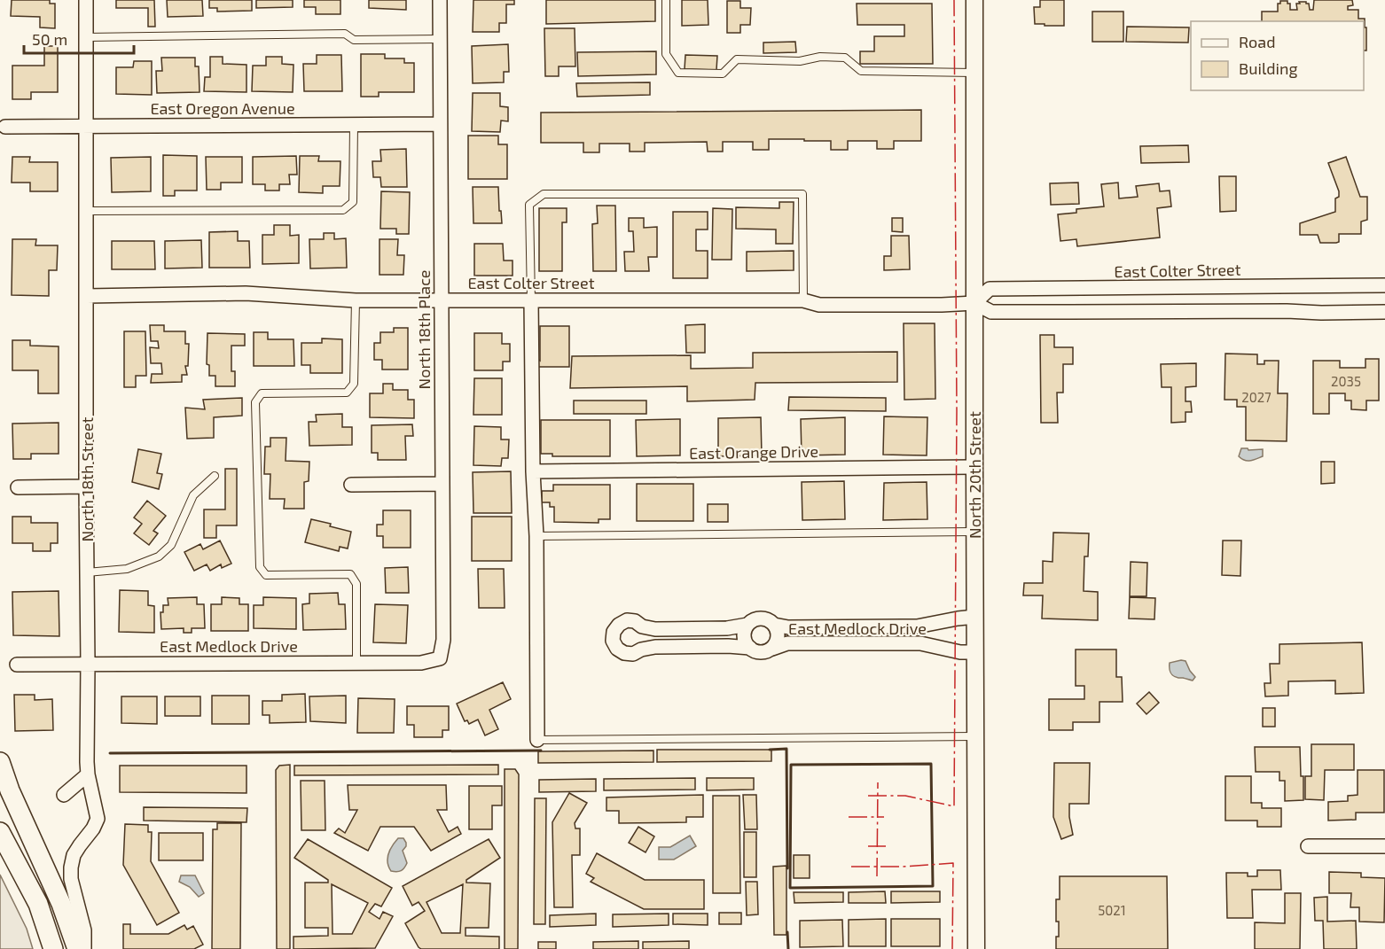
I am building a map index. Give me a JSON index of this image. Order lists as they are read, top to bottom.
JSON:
{
  "streets": {
    "street": [
      "East Oregon Avenue",
      "East Colter Street",
      "North 18th Place",
      "East Orange Drive",
      "North 20th Street",
      "North 18th Street",
      "East Medlock Drive"
    ]
  },
  "crossings": [
    ["East Oregon Avenue", "North 18th Place"],
    ["East Oregon Avenue", "North 18th Street"],
    ["East Colter Street", "North 18th Place"],
    ["East Colter Street", "North 20th Street"],
    ["East Colter Street", "North 18th Street"],
    ["North 18th Place", "East Medlock Drive"],
    ["East Orange Drive", "North 20th Street"],
    ["North 20th Street", "East Medlock Drive"],
    ["North 18th Street", "East Medlock Drive"]
  ],
  "house_numbers": ["2035", "2027", "5021"],
  "legend": ["Road", "Building"],
  "scale_bar": "50 m"
}
